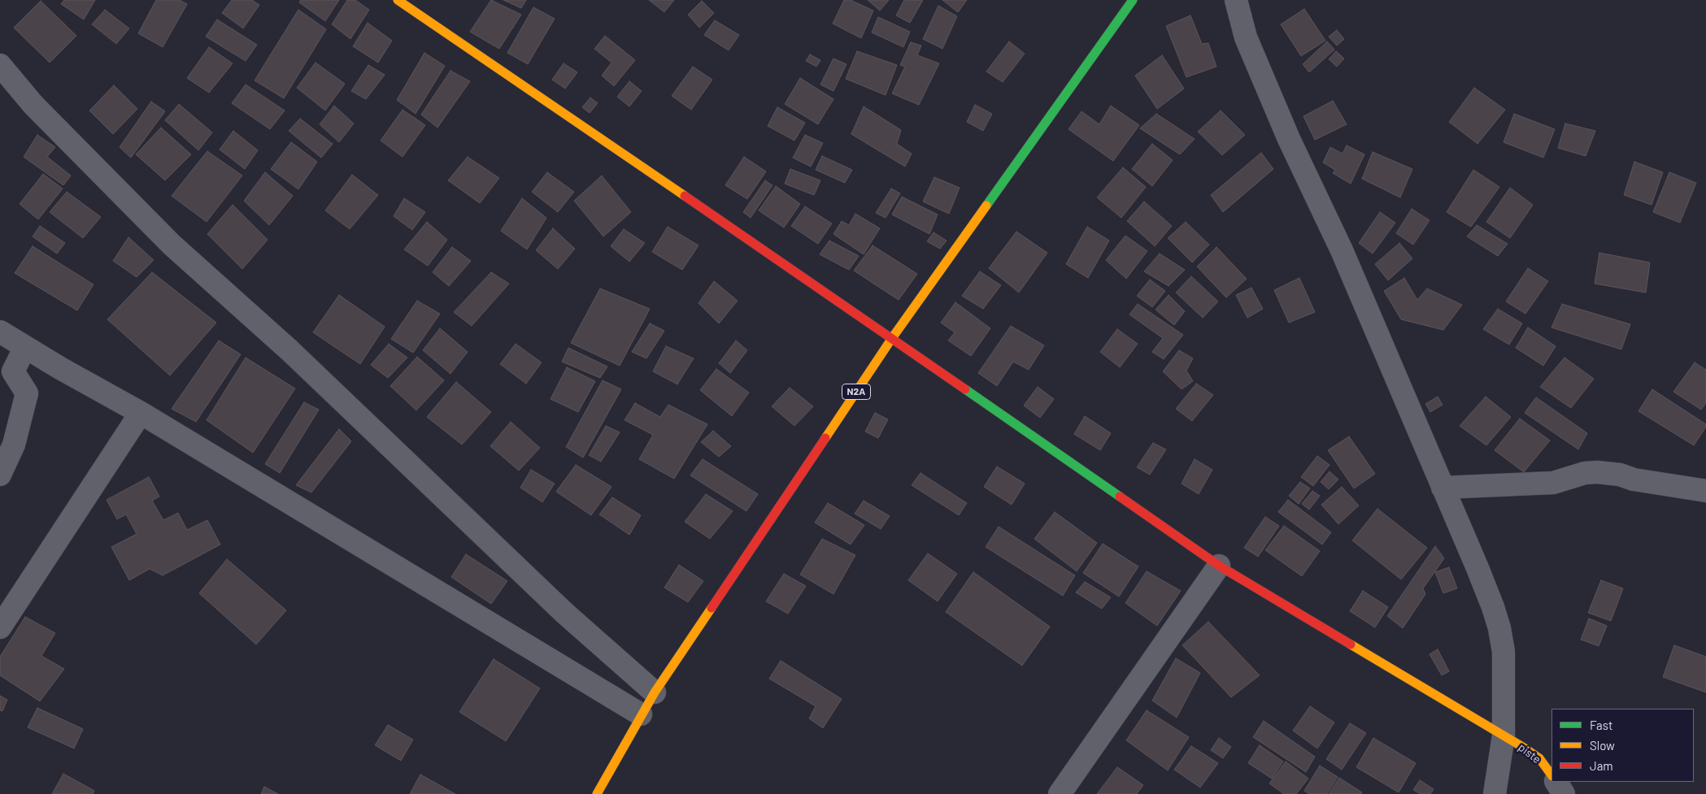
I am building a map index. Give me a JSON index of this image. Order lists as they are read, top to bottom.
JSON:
{
  "streets": {
    "main road": ["N2A", "piste"]
  },
  "crossings": [
    ["N2A", "piste"]
  ],
  "legend": ["Fast", "Slow", "Jam"]
}
